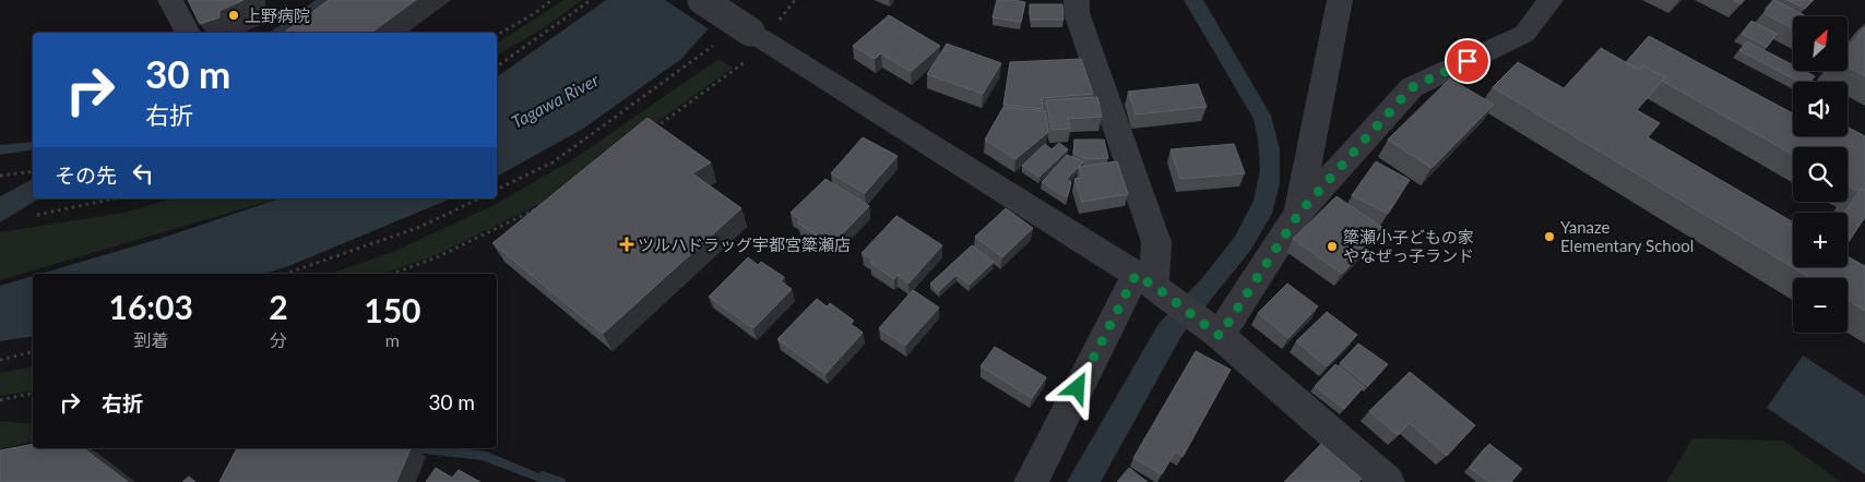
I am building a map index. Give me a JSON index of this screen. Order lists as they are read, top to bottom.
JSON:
{
  "water": ["Tagawa River"],
  "places": {
    "other": ["上野病院", "Yanaze Elementary School", "簗瀬小子どもの家 やなぜっ子ランド"],
    "health": ["ツルハドラッグ宇都宮簗瀬店"]
  },
  "north": "top right",
  "page": {
    "map_buttons": ["+", "−"],
    "turn": ["30 m", "右折"],
    "then": "その先",
    "eta": [
      "16:03",
      "到着",
      "2",
      "分",
      "150",
      "m"
    ],
    "list": [
      {
        "name": "右折",
        "value": "30 m"
      }
    ]
  }
}
